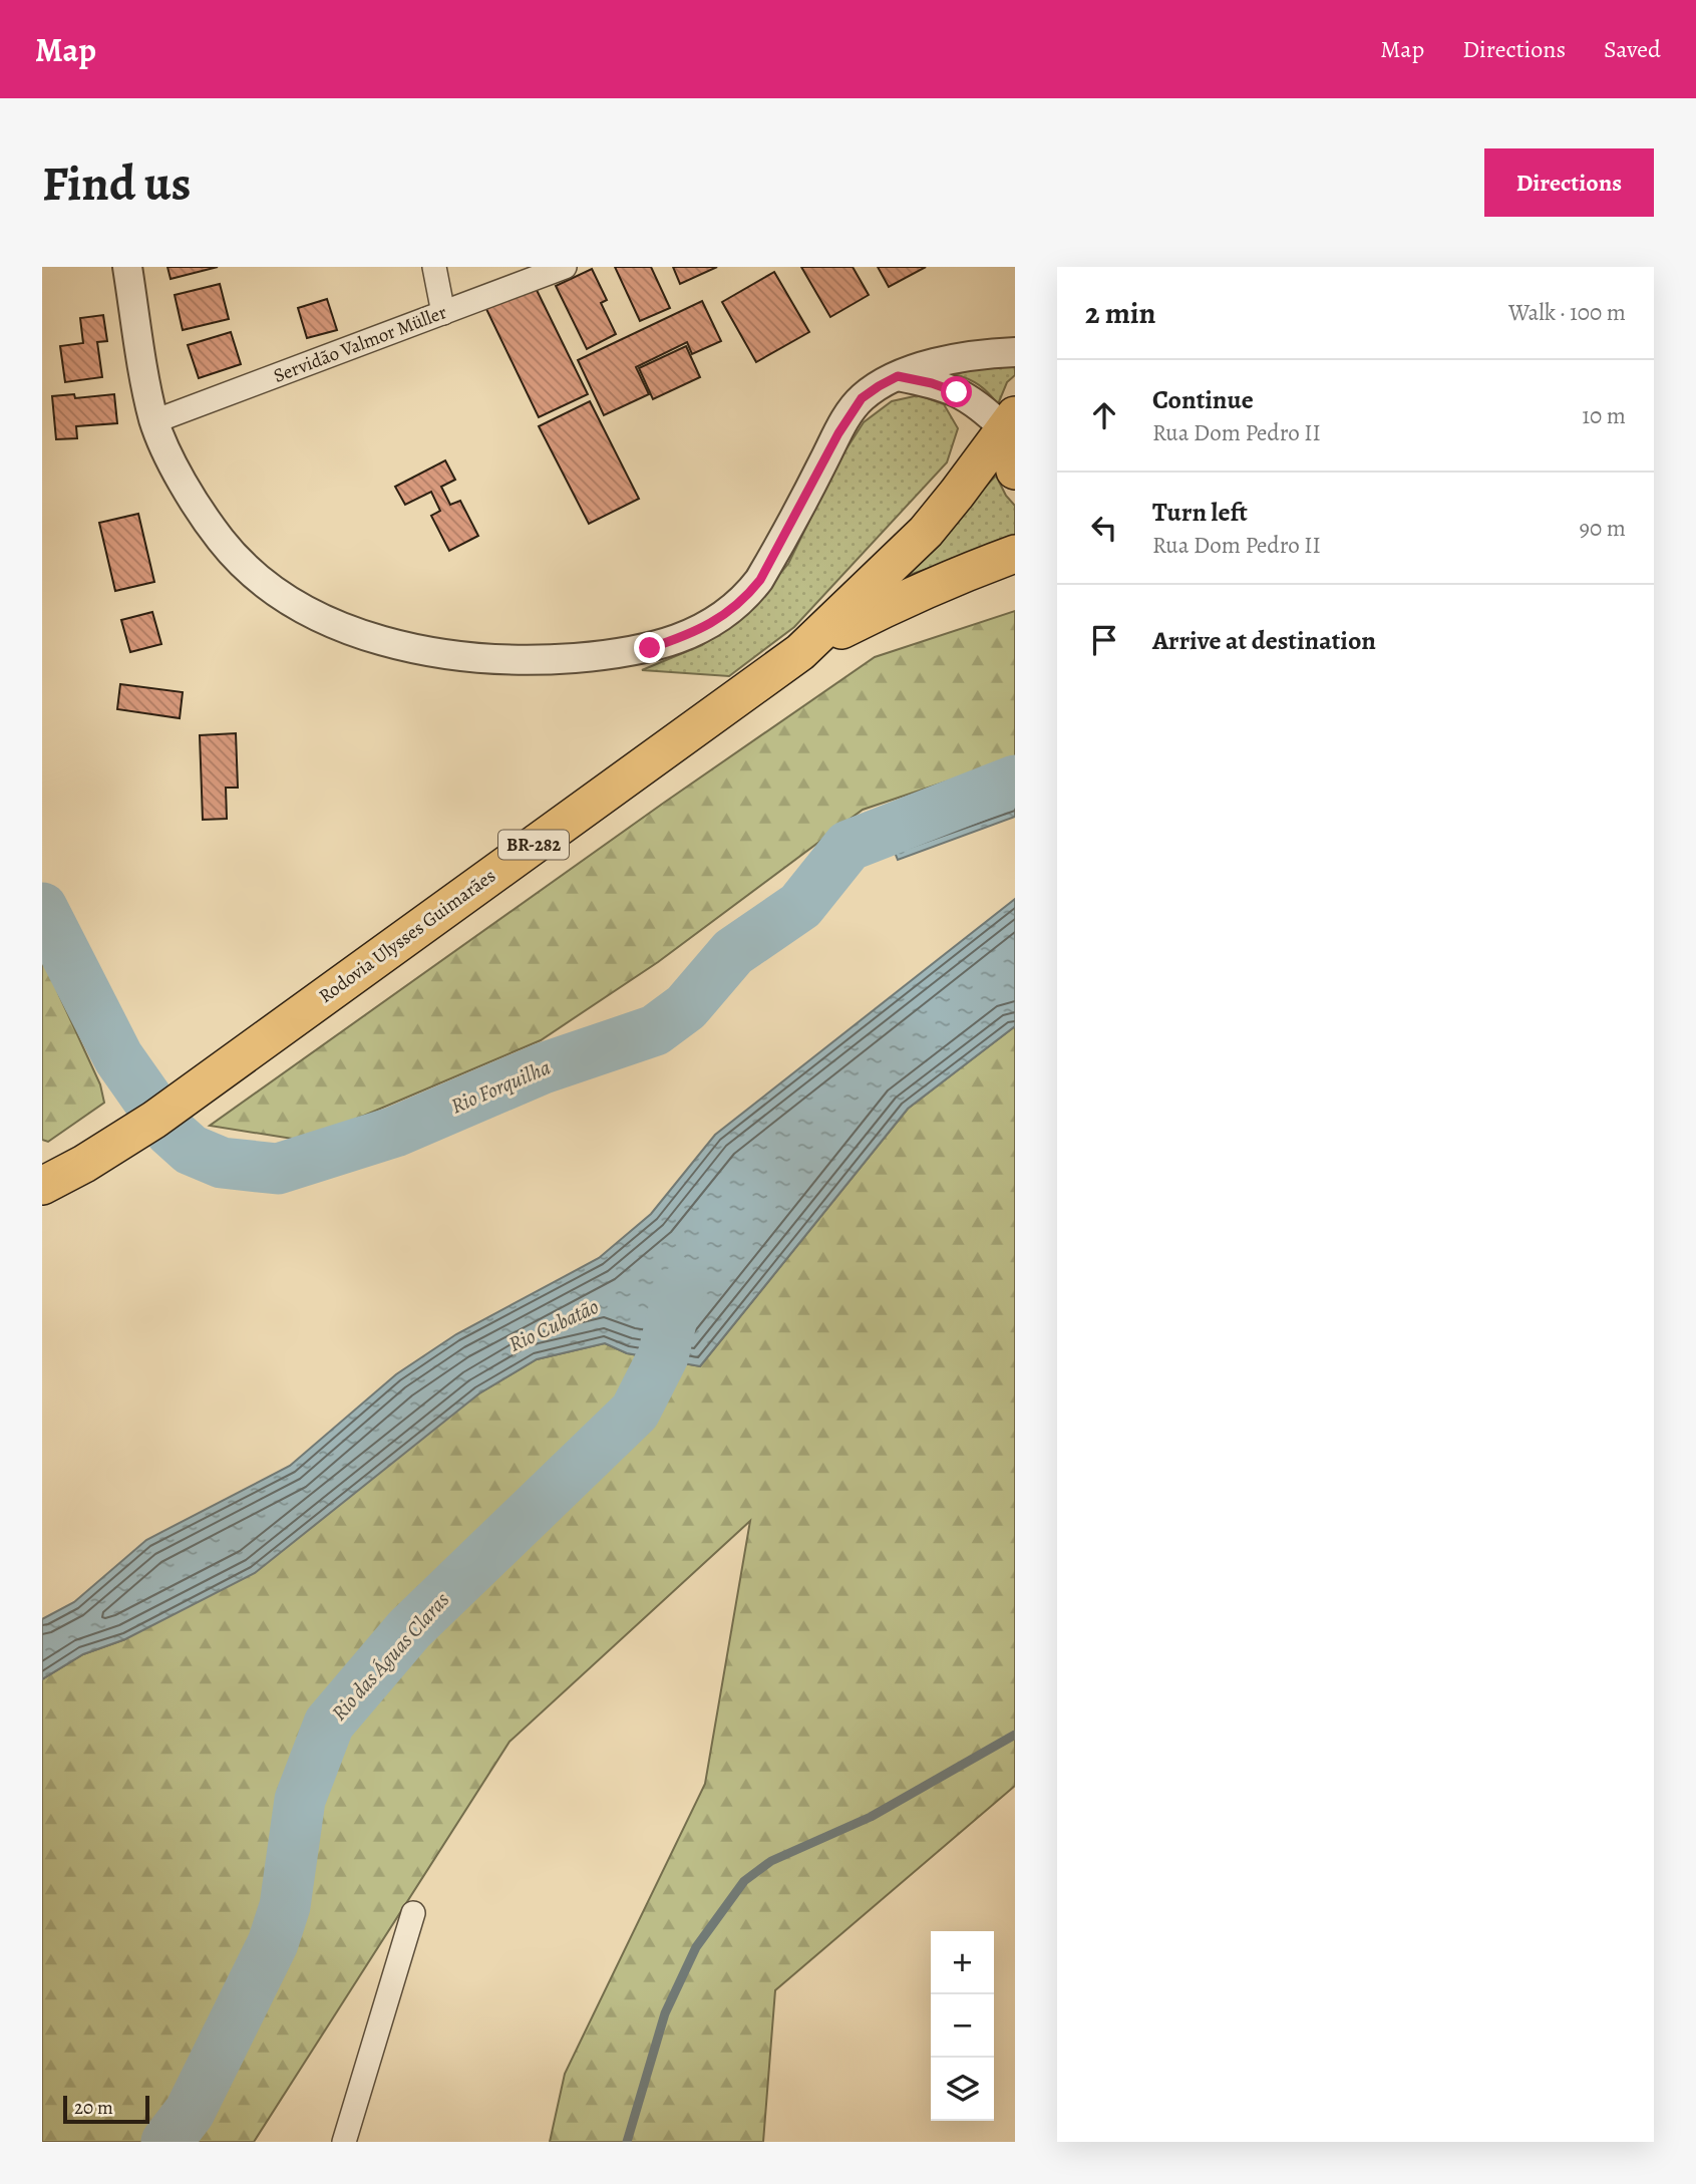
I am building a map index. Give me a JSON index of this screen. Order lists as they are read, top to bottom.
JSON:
{
  "streets": {
    "highway": ["BR-282", "Rodovia Ulysses Guimarães"],
    "street": ["Servidão Valmor Müller"]
  },
  "water": ["Rio Forquilha", "Rio Cubatão", "Rio das Águas Claras"],
  "scale_bar": "20 m",
  "page": {
    "header": "Map",
    "nav": ["Map", "Directions", "Saved"],
    "buttons": "Directions",
    "title": "Find us",
    "heading": ["2 min", "Walk · 100 m"],
    "list": [
      ["Continue", "Rua Dom Pedro II", "10 m"],
      ["Turn left", "Rua Dom Pedro II", "90 m"],
      "Arrive at destination"
    ],
    "map_buttons": ["+", "−"],
    "scale": "20 m"
  }
}
